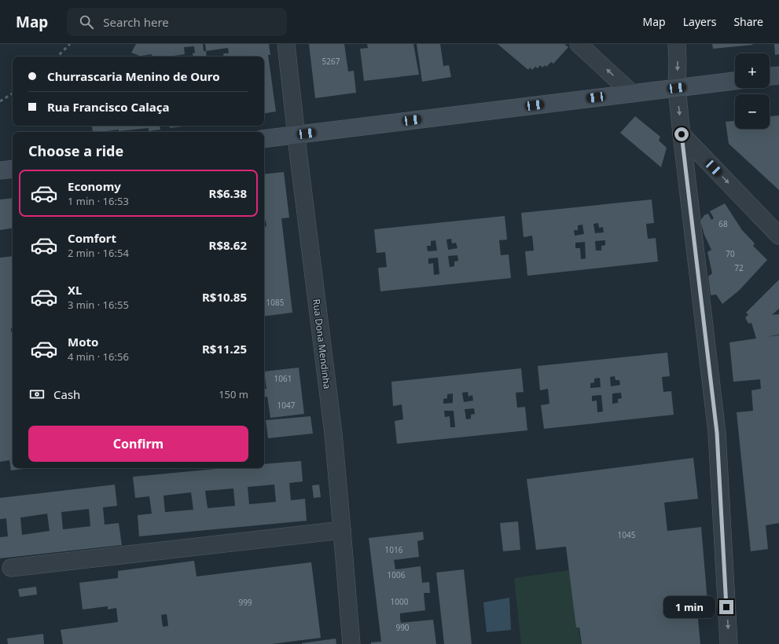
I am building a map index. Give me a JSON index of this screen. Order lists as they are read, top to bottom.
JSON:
{
  "streets": {
    "street": ["Rua Dona Mendinha"]
  },
  "house_numbers": [
    "5267",
    "68",
    "70",
    "72",
    "1085",
    "1061",
    "1047",
    "1045",
    "1016",
    "1006",
    "1000",
    "999",
    "990"
  ],
  "page": {
    "header": "Map",
    "search": "Search here",
    "nav": ["Map", "Layers", "Share"],
    "map_buttons": ["+", "−"],
    "banner": ["Churrascaria Menino de Ouro", "Rua Francisco Calaça"],
    "heading": "Choose a ride",
    "list": [
      {
        "name": "Economy",
        "note": "1 min · 16:53",
        "value": "R$6.38"
      },
      {
        "name": "Comfort",
        "note": "2 min · 16:54",
        "value": "R$8.62"
      },
      {
        "name": "XL",
        "note": "3 min · 16:55",
        "value": "R$10.85"
      },
      {
        "name": "Moto",
        "note": "4 min · 16:56",
        "value": "R$11.25"
      }
    ],
    "pay": ["Cash", "150 m"],
    "buttons": "Confirm",
    "bubble": "1 min"
  }
}
